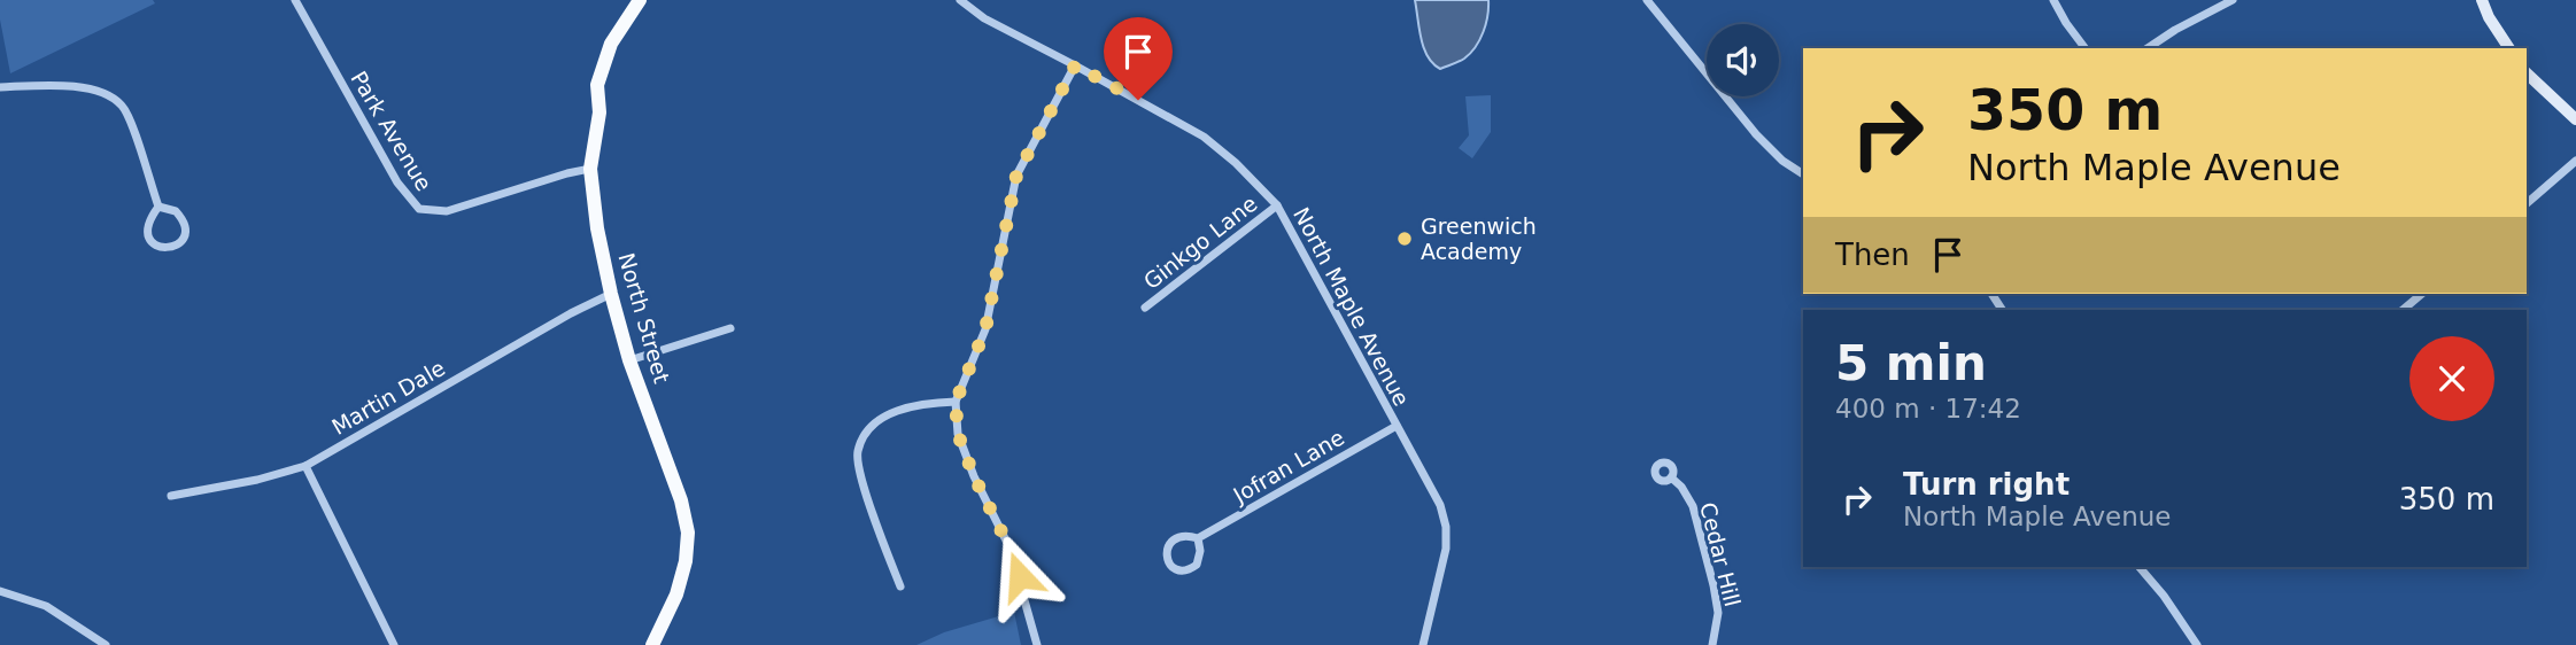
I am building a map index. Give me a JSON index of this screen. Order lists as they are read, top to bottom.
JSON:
{
  "streets": {
    "main road": ["North Street"],
    "street": [
      "Park Avenue",
      "Ginkgo Lane",
      "North Maple Avenue",
      "Martin Dale",
      "Jofran Lane",
      "Cedar Hill"
    ]
  },
  "crossings": [
    ["Park Avenue", "North Street"],
    ["Ginkgo Lane", "North Maple Avenue"],
    ["North Maple Avenue", "Jofran Lane"],
    ["North Street", "Martin Dale"]
  ],
  "places": ["Greenwich Academy"],
  "page": {
    "turn": ["350 m", "North Maple Avenue"],
    "then": "Then",
    "heading": ["5 min", "400 m · 17:42"],
    "list": [
      {
        "name": "Turn right",
        "note": "North Maple Avenue",
        "value": "350 m"
      }
    ]
  }
}
